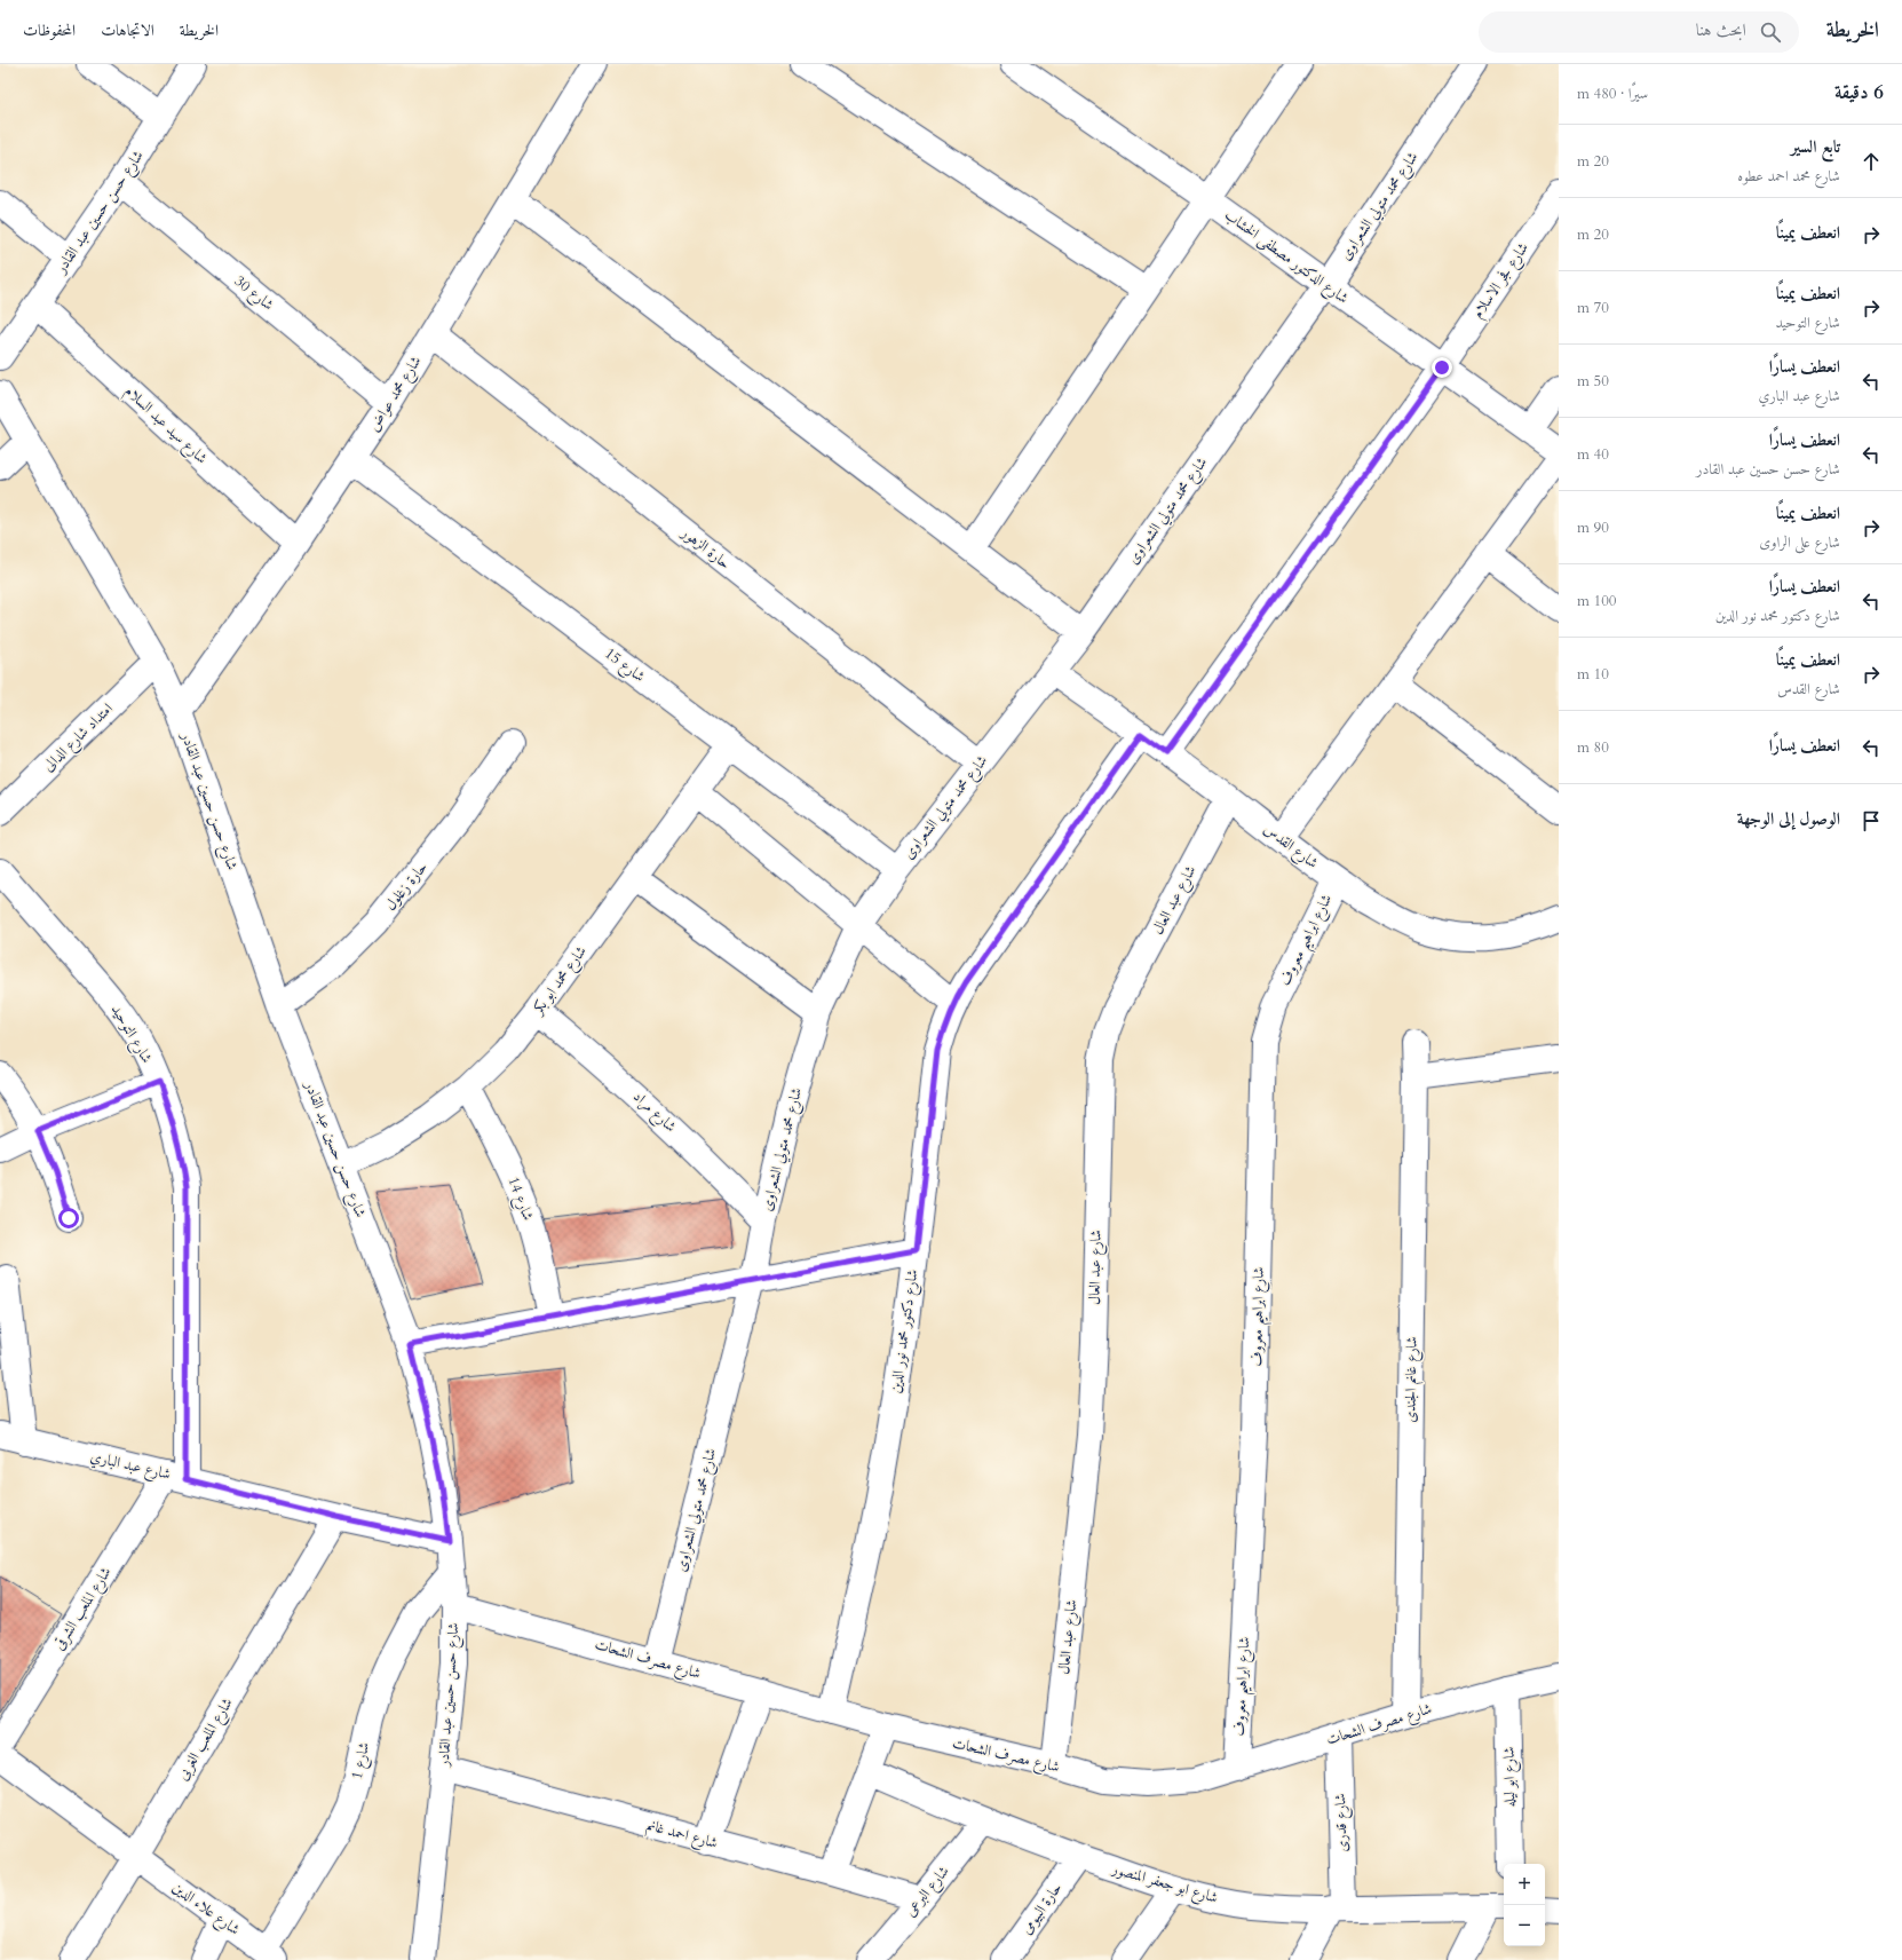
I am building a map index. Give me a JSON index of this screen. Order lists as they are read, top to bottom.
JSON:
{
  "streets": {
    "street": [
      "شارع محمد متولي الشعراوى",
      "شارع حسن حسين عبد القادر",
      "شارع الدكتور مصطفى الخشاب",
      "شارع فجر الاسلام",
      "شارع 30",
      "شارع محمد عواض",
      "شارع سيد عبد السلام",
      "حارة الزهور",
      "شارع 15",
      "امتداد شارع الدالى",
      "شارع القدس",
      "حارة زغلول",
      "شارع عبد العال",
      "شارع ابراهيم معروف",
      "شارع محمد ابو بكر",
      "شارع التوحيد",
      "شارع مراد",
      "شارع 14",
      "شارع دكتور محمد نور الدين",
      "شارع غانم الجندى",
      "شارع عبد الباري",
      "شارع الملعب الشرقى",
      "شارع مصرف الشحات",
      "شارع الملعب الغربى",
      "شارع 1",
      "شارع ابو ليله",
      "شارع قدرى",
      "شارع احمد غانم",
      "شارع ابو جعفر المنصور",
      "شارع البرعى",
      "شارع علاء الدين",
      "حارة البيومى"
    ]
  },
  "crossings": [
    ["شارع محمد متولي الشعراوى", "شارع الدكتور مصطفى الخشاب"],
    ["شارع محمد متولي الشعراوى", "حارة الزهور"],
    ["شارع محمد متولي الشعراوى", "شارع 15"],
    ["شارع محمد متولي الشعراوى", "شارع القدس"],
    ["شارع محمد متولي الشعراوى", "شارع مراد"],
    ["شارع محمد متولي الشعراوى", "شارع مصرف الشحات"],
    ["شارع حسن حسين عبد القادر", "شارع 30"],
    ["شارع حسن حسين عبد القادر", "شارع محمد عواض"],
    ["شارع حسن حسين عبد القادر", "شارع سيد عبد السلام"],
    ["شارع حسن حسين عبد القادر", "امتداد شارع الدالى"],
    ["شارع حسن حسين عبد القادر", "حارة زغلول"],
    ["شارع حسن حسين عبد القادر", "شارع محمد ابو بكر"],
    ["شارع حسن حسين عبد القادر", "شارع عبد الباري"],
    ["شارع حسن حسين عبد القادر", "شارع مصرف الشحات"],
    ["شارع حسن حسين عبد القادر", "شارع 1"],
    ["شارع حسن حسين عبد القادر", "شارع احمد غانم"],
    ["شارع الدكتور مصطفى الخشاب", "شارع فجر الاسلام"],
    ["شارع فجر الاسلام", "شارع القدس"],
    ["شارع 30", "شارع محمد عواض"],
    ["شارع محمد عواض", "شارع سيد عبد السلام"],
    ["شارع محمد عواض", "حارة الزهور"],
    ["شارع محمد عواض", "شارع 15"],
    ["شارع 15", "شارع محمد ابو بكر"],
    ["شارع القدس", "شارع عبد العال"],
    ["شارع القدس", "شارع ابراهيم معروف"],
    ["شارع القدس", "شارع دكتور محمد نور الدين"],
    ["شارع عبد العال", "شارع مصرف الشحات"],
    ["شارع ابراهيم معروف", "شارع مصرف الشحات"],
    ["شارع محمد ابو بكر", "شارع مراد"],
    ["شارع محمد ابو بكر", "شارع 14"],
    ["شارع التوحيد", "شارع عبد الباري"],
    ["شارع التوحيد", "شارع الملعب الشرقى"],
    ["شارع دكتور محمد نور الدين", "شارع مصرف الشحات"],
    ["شارع غانم الجندى", "شارع مصرف الشحات"],
    ["شارع عبد الباري", "شارع الملعب الشرقى"],
    ["شارع عبد الباري", "شارع الملعب الغربى"],
    ["شارع مصرف الشحات", "شارع ابو ليله"],
    ["شارع مصرف الشحات", "شارع قدرى"],
    ["شارع الملعب الغربى", "شارع علاء الدين"],
    ["شارع 1", "شارع علاء الدين"],
    ["شارع قدرى", "شارع ابو جعفر المنصور"],
    ["شارع احمد غانم", "شارع البرعى"],
    ["شارع ابو جعفر المنصور", "شارع البرعى"],
    ["شارع ابو جعفر المنصور", "حارة البيومى"]
  ],
  "page": {
    "header": "الخريطة",
    "search": "ابحث هنا",
    "nav": ["الخريطة", "الاتجاهات", "المحفوظات"],
    "heading": ["6 دقيقة", "سيرًا · 480 m"],
    "list": [
      ["تابع السير", "شارع محمد احمد عطوه", "20 m"],
      ["انعطف يمينًا", "20 m"],
      ["انعطف يمينًا", "شارع التوحيد", "70 m"],
      ["انعطف يسارًا", "شارع عبد الباري", "50 m"],
      ["انعطف يسارًا", "شارع حسن حسين عبد القادر", "40 m"],
      ["انعطف يمينًا", "شارع على الراوى", "90 m"],
      ["انعطف يسارًا", "شارع دكتور محمد نور الدين", "100 m"],
      ["انعطف يمينًا", "شارع القدس", "10 m"],
      ["انعطف يسارًا", "80 m"],
      "الوصول إلى الوجهة"
    ],
    "map_buttons": ["+", "−"]
  }
}
